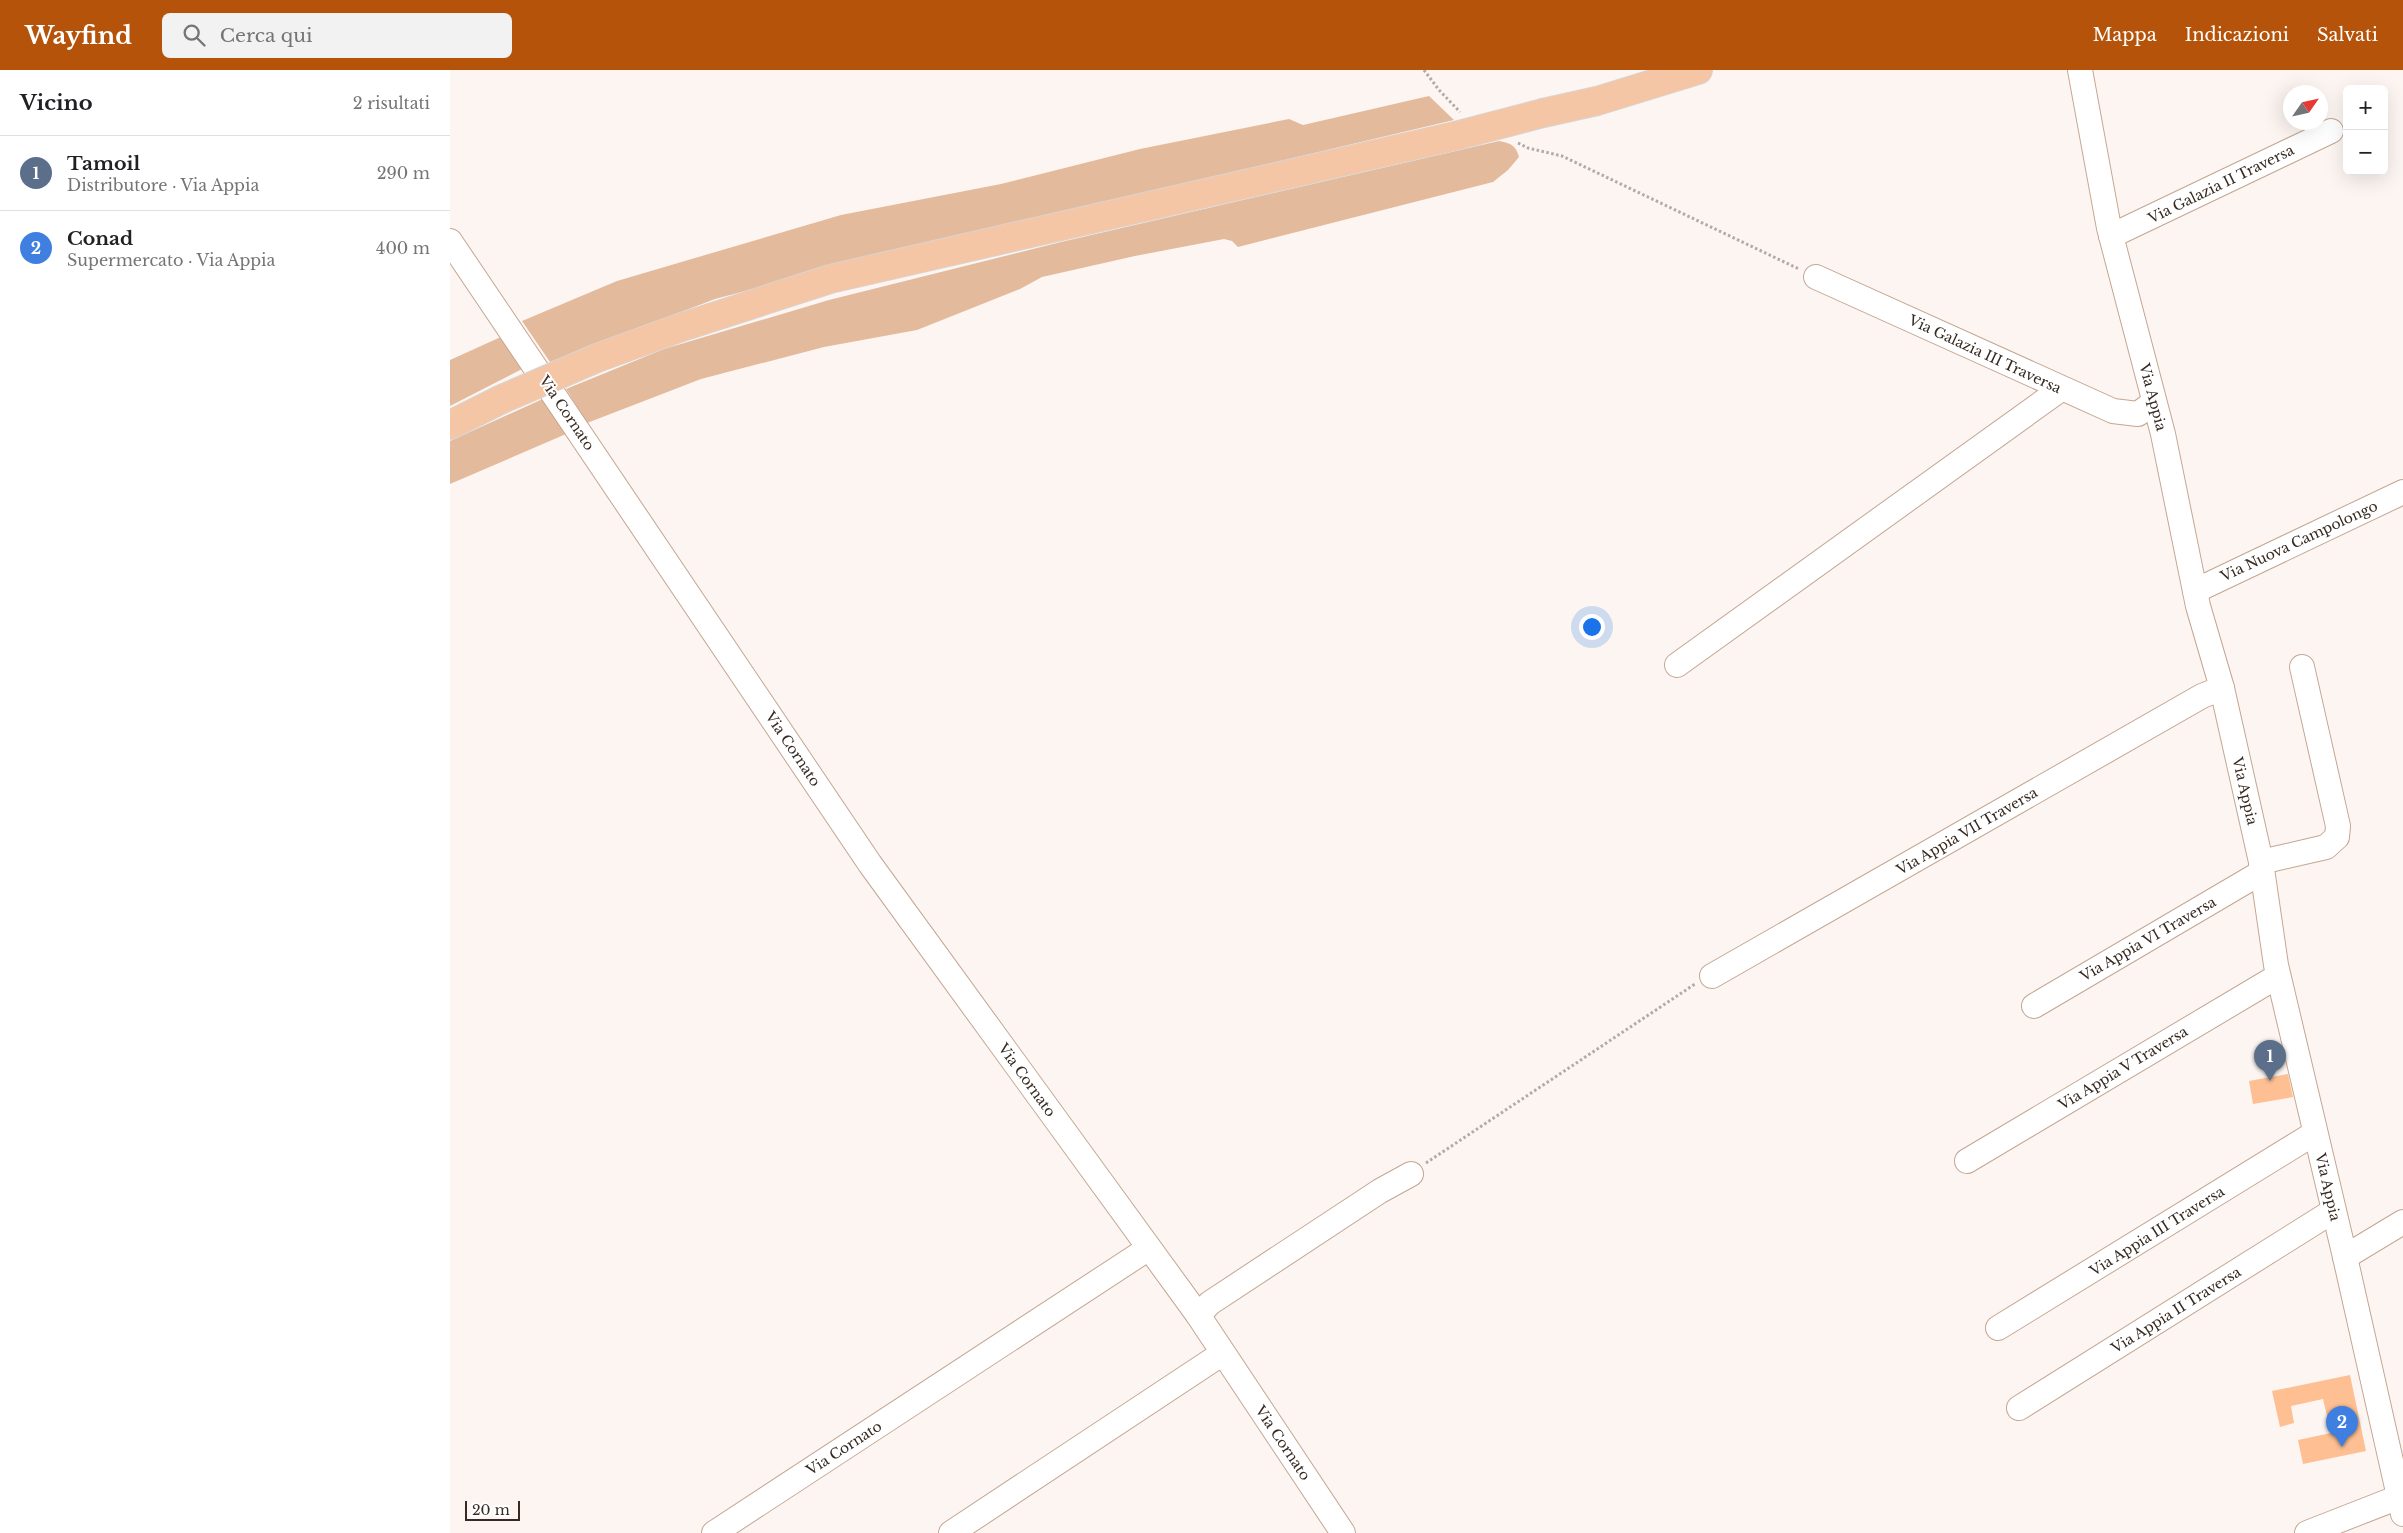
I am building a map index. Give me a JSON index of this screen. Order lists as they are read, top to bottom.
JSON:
{
  "streets": {
    "street": [
      "Via Galazia II Traversa",
      "Via Galazia III Traversa",
      "Via Appia",
      "Via Cornato",
      "Via Nuova Campolongo",
      "Via Appia VII Traversa",
      "Via Appia VI Traversa",
      "Via Appia V Traversa",
      "Via Appia III Traversa",
      "Via Appia II Traversa"
    ]
  },
  "crossings": [
    ["Via Galazia II Traversa", "Via Appia"],
    ["Via Galazia III Traversa", "Via Appia"],
    ["Via Appia", "Via Nuova Campolongo"],
    ["Via Appia", "Via Appia VII Traversa"],
    ["Via Appia", "Via Appia VI Traversa"],
    ["Via Appia", "Via Appia V Traversa"],
    ["Via Appia", "Via Appia III Traversa"],
    ["Via Appia", "Via Appia II Traversa"]
  ],
  "scale_bar": "20 m",
  "north": "top right",
  "page": {
    "header": "Wayfind",
    "search": "Cerca qui",
    "nav": ["Mappa", "Indicazioni", "Salvati"],
    "heading": ["Vicino", "2 risultati"],
    "map_buttons": ["+", "−"],
    "list": [
      {
        "mark": "1",
        "name": "Tamoil",
        "note": "Distributore · Via Appia",
        "value": "290 m"
      },
      {
        "mark": "2",
        "name": "Conad",
        "note": "Supermercato · Via Appia",
        "value": "400 m"
      }
    ],
    "pins": ["1", "2"],
    "scale": "20 m"
  }
}
